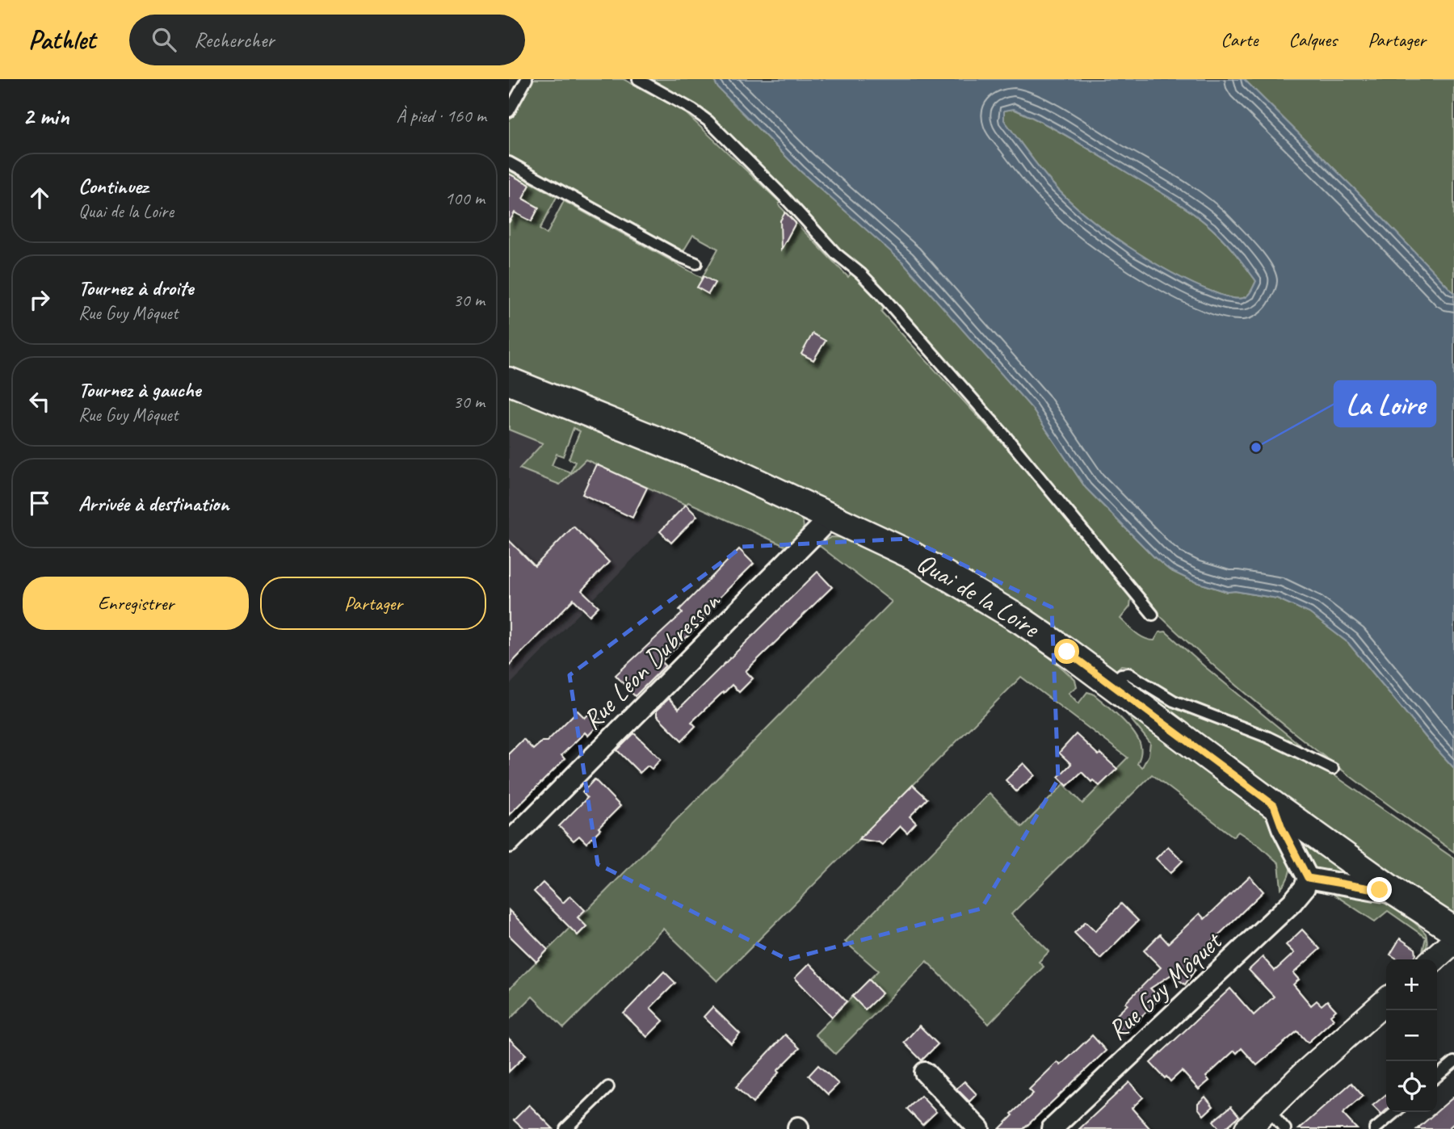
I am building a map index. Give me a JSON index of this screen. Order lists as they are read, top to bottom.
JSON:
{
  "streets": {
    "main road": ["Quai de la Loire"],
    "street": ["Rue Léon Dubresson", "Rue Guy Môquet"]
  },
  "crossings": [
    ["Quai de la Loire", "Rue Léon Dubresson"]
  ],
  "places": ["La Loire"],
  "page": {
    "header": "Pathlet",
    "search": "Rechercher",
    "nav": ["Carte", "Calques", "Partager"],
    "heading": ["2 min", "À pied · 160 m"],
    "list": [
      ["Continuez", "Quai de la Loire", "100 m"],
      ["Tournez à droite", "Rue Guy Môquet", "30 m"],
      ["Tournez à gauche", "Rue Guy Môquet", "30 m"],
      "Arrivée à destination"
    ],
    "buttons": ["Enregistrer", "Partager"],
    "map_buttons": ["+", "−"]
  }
}
